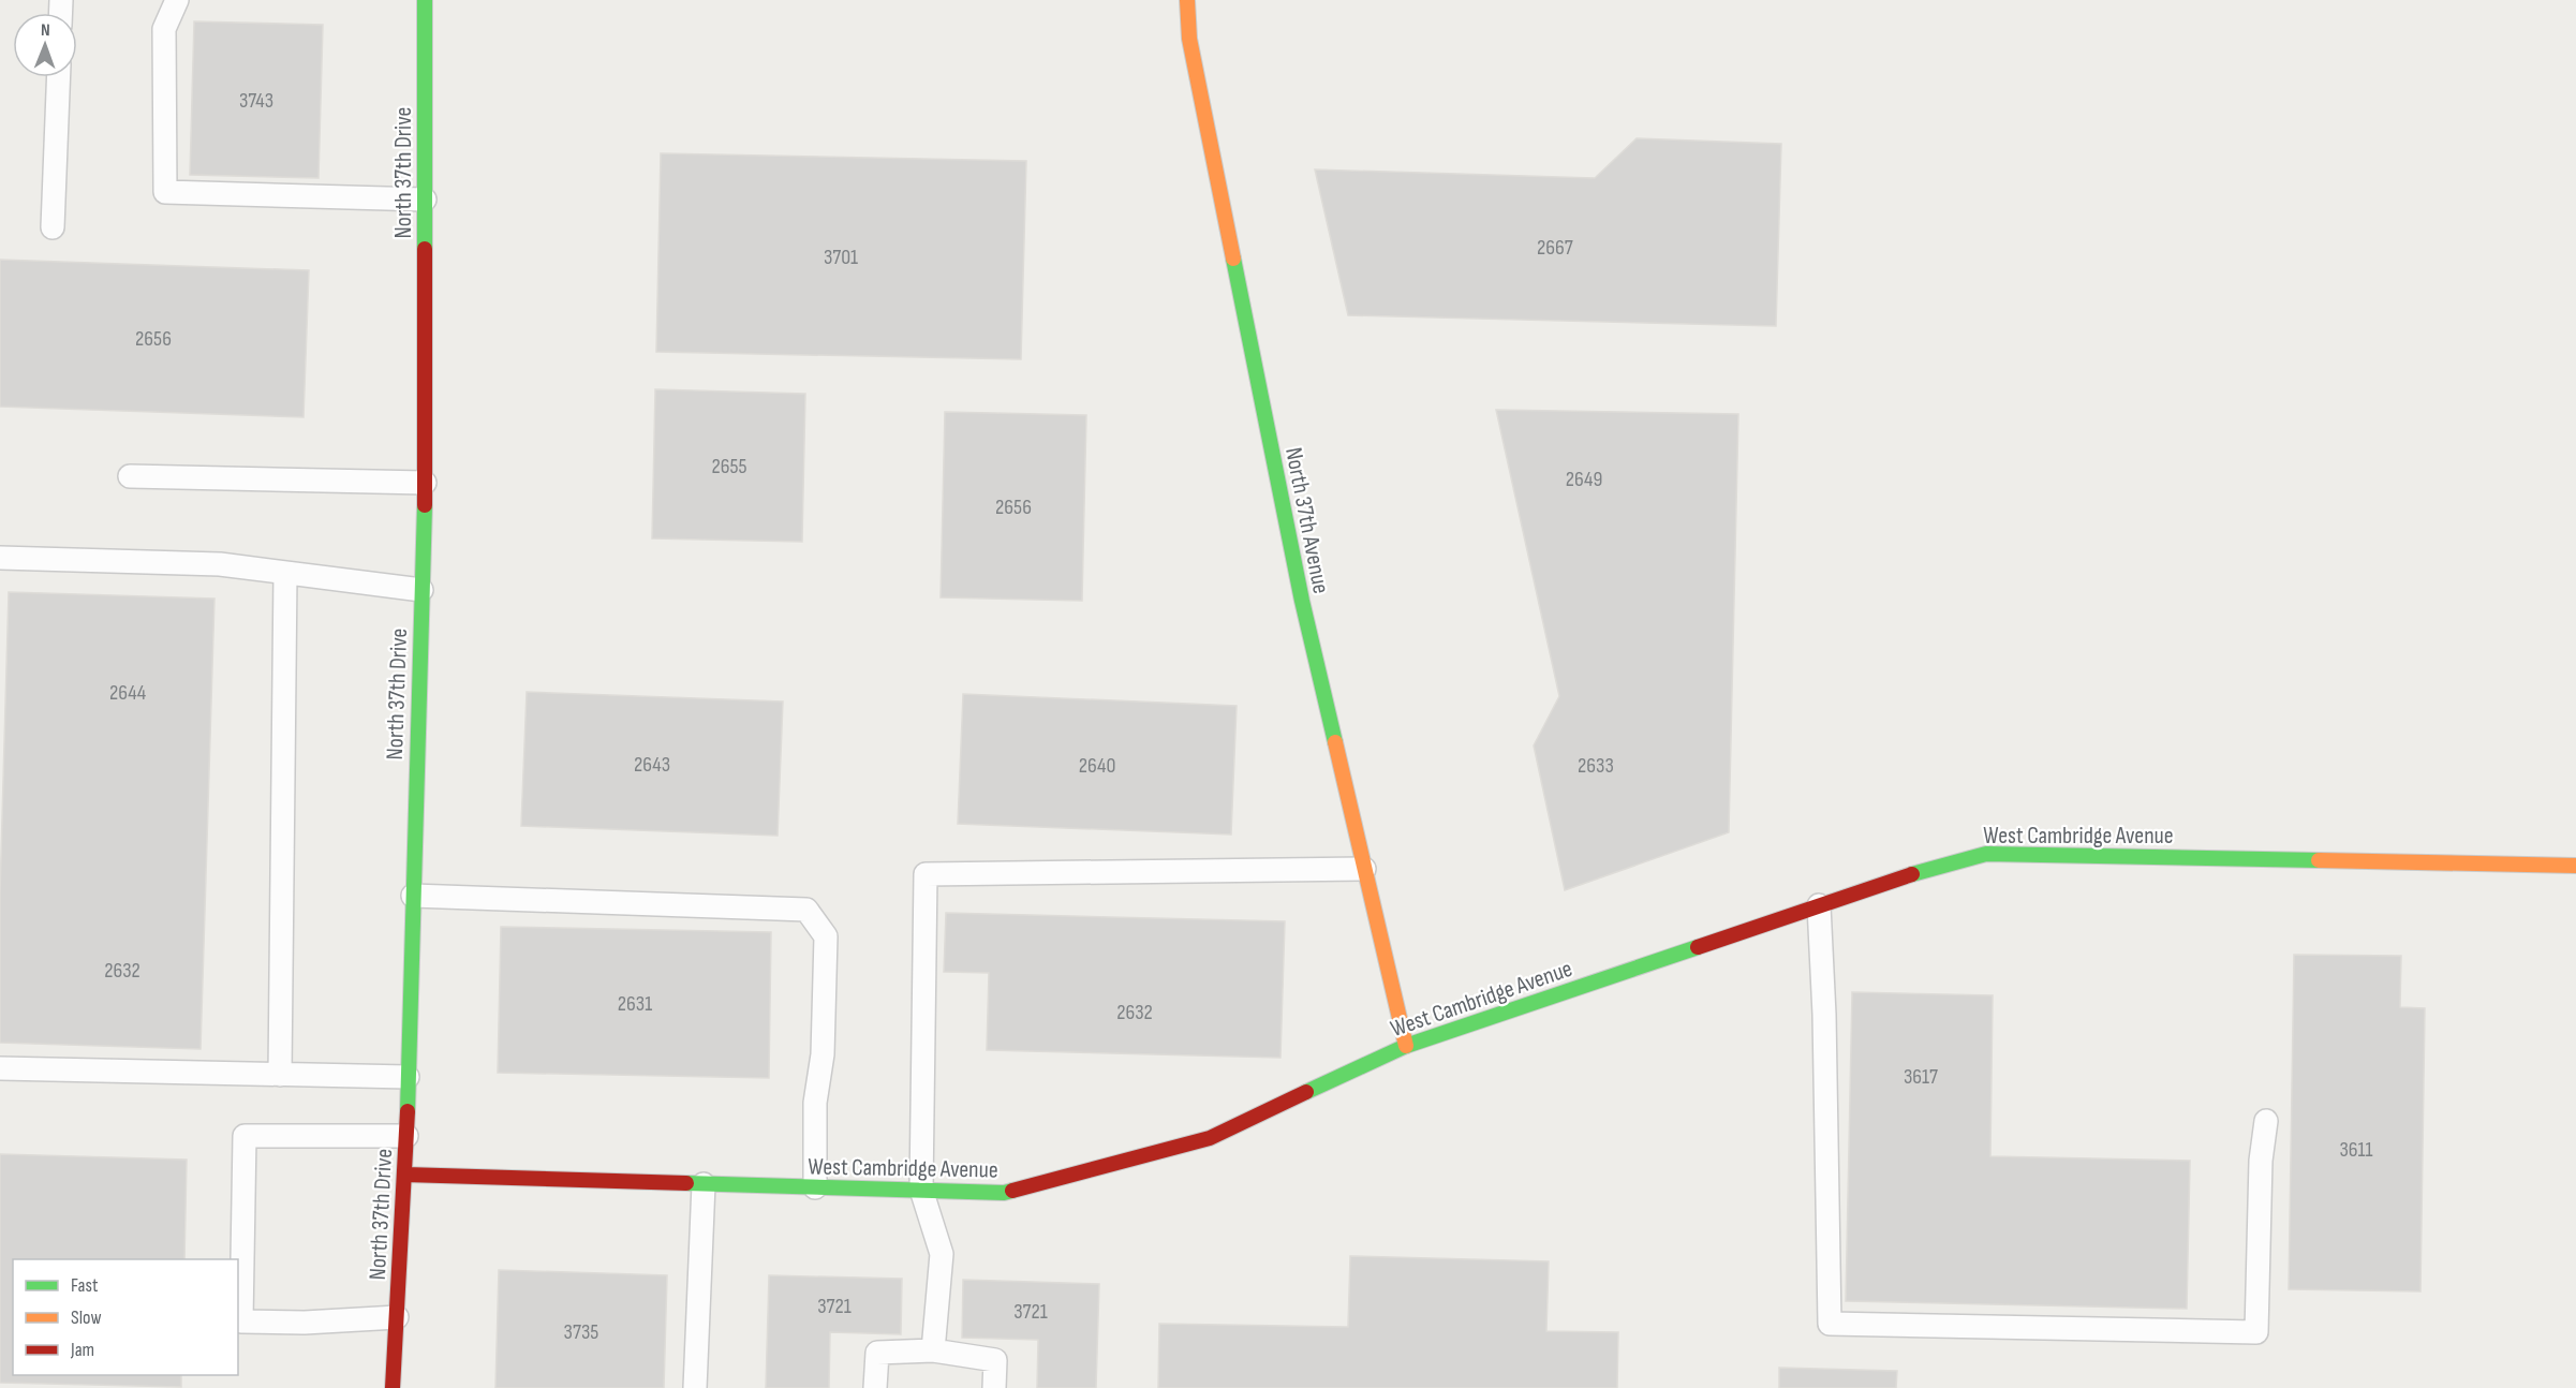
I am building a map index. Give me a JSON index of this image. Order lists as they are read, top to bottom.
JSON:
{
  "streets": {
    "street": ["North 37th Drive", "North 37th Avenue", "West Cambridge Avenue"]
  },
  "crossings": [
    ["North 37th Drive", "West Cambridge Avenue"],
    ["North 37th Avenue", "West Cambridge Avenue"]
  ],
  "house_numbers": [
    "3743",
    "2667",
    "3701",
    "2656",
    "2655",
    "2649",
    "2656",
    "2644",
    "2643",
    "2640",
    "2633",
    "2632",
    "2631",
    "2632",
    "3617",
    "3611",
    "3721",
    "3721",
    "3735"
  ],
  "legend": ["Fast", "Slow", "Jam"],
  "north": "top"
}
